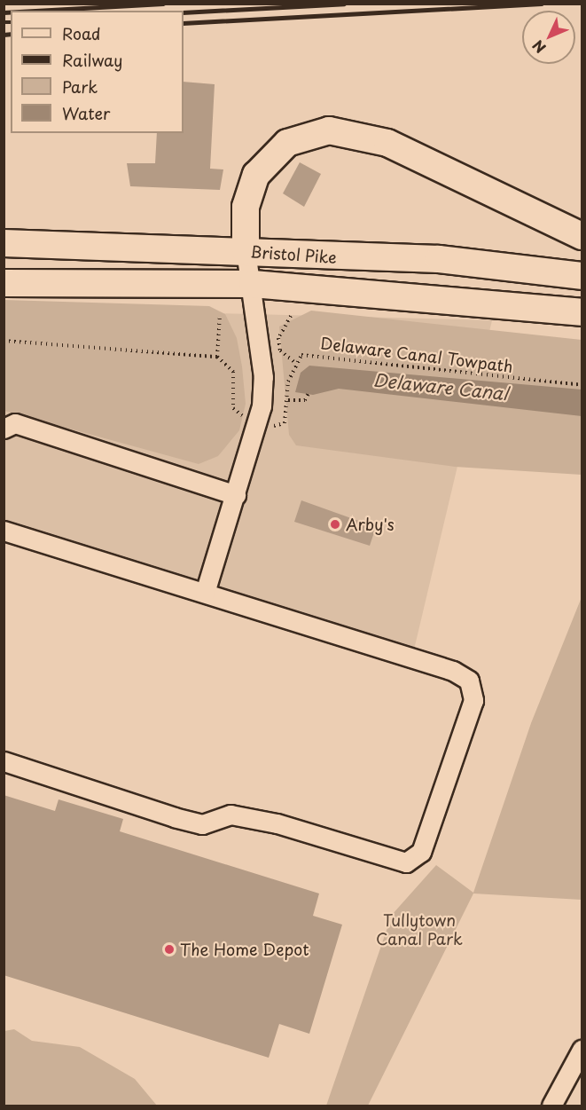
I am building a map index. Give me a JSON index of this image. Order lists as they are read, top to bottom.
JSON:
{
  "streets": {
    "highway": ["Bristol Pike"],
    "path": ["Delaware Canal Towpath"]
  },
  "water": ["Delaware Canal"],
  "parks": ["Tullytown Canal Park"],
  "places": ["Arby's", "The Home Depot"],
  "legend": [
    "Road",
    "Railway",
    "Park",
    "Water"
  ],
  "north": "bottom left"
}
